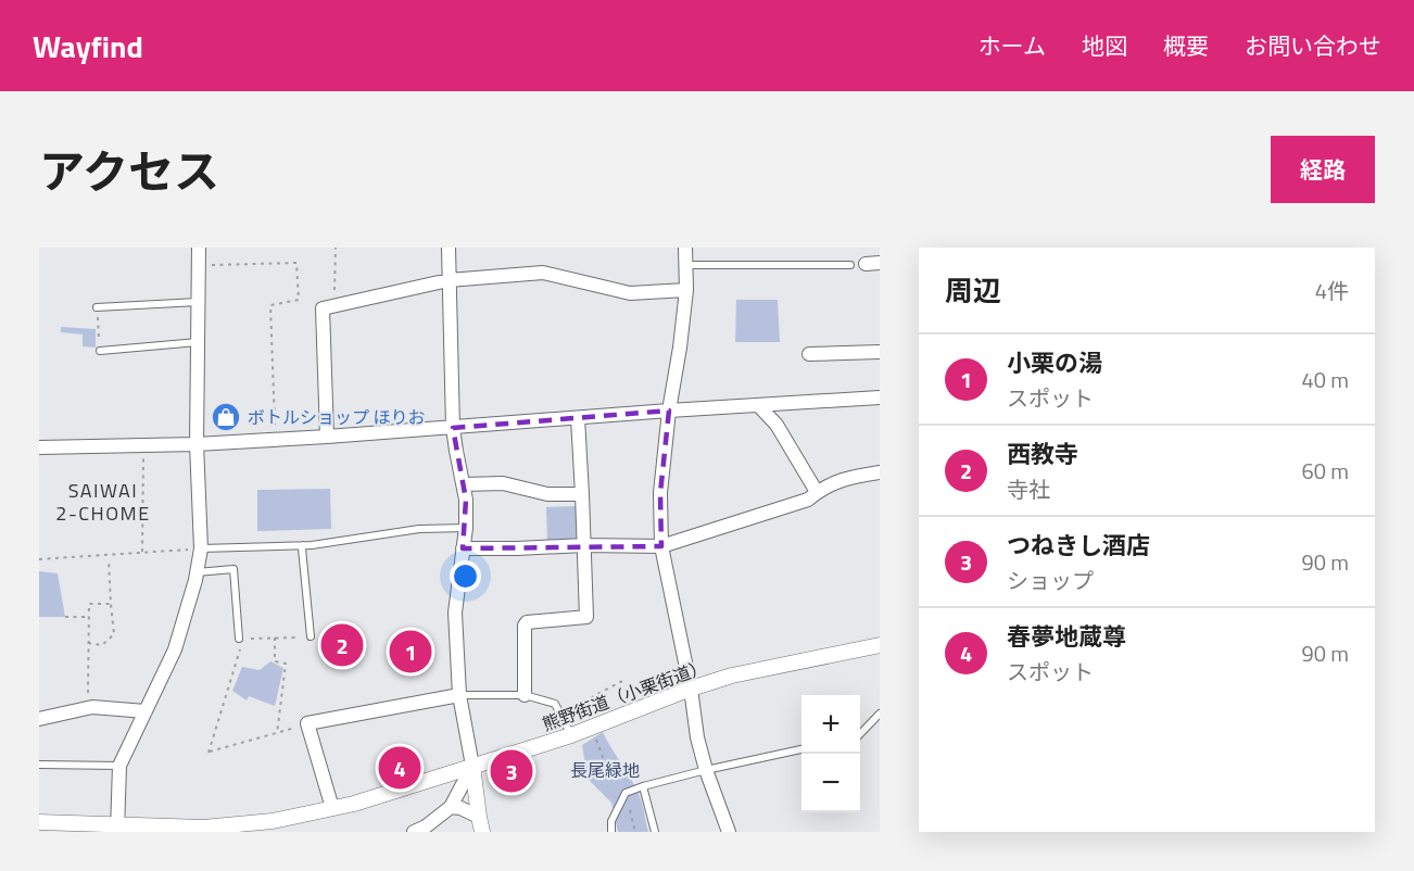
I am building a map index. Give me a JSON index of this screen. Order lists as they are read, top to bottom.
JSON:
{
  "streets": {
    "street": ["熊野街道（小栗街道）"]
  },
  "districts": ["SAIWAI 2-CHOME"],
  "parks": ["長尾緑地"],
  "places": {
    "shop": ["ボトルショップ ほりお"]
  },
  "page": {
    "header": "Wayfind",
    "nav": [
      "ホーム",
      "地図",
      "概要",
      "お問い合わせ"
    ],
    "title": "アクセス",
    "buttons": "経路",
    "heading": ["周辺", "4件"],
    "list": [
      {
        "mark": "1",
        "name": "小栗の湯",
        "note": "スポット",
        "value": "40 m"
      },
      {
        "mark": "2",
        "name": "西教寺",
        "note": "寺社",
        "value": "60 m"
      },
      {
        "mark": "3",
        "name": "つねきし酒店",
        "note": "ショップ",
        "value": "90 m"
      },
      {
        "mark": "4",
        "name": "春夢地蔵尊",
        "note": "スポット",
        "value": "90 m"
      }
    ],
    "pins": [
      "2",
      "1",
      "4",
      "3"
    ],
    "map_buttons": ["+", "−"]
  }
}
